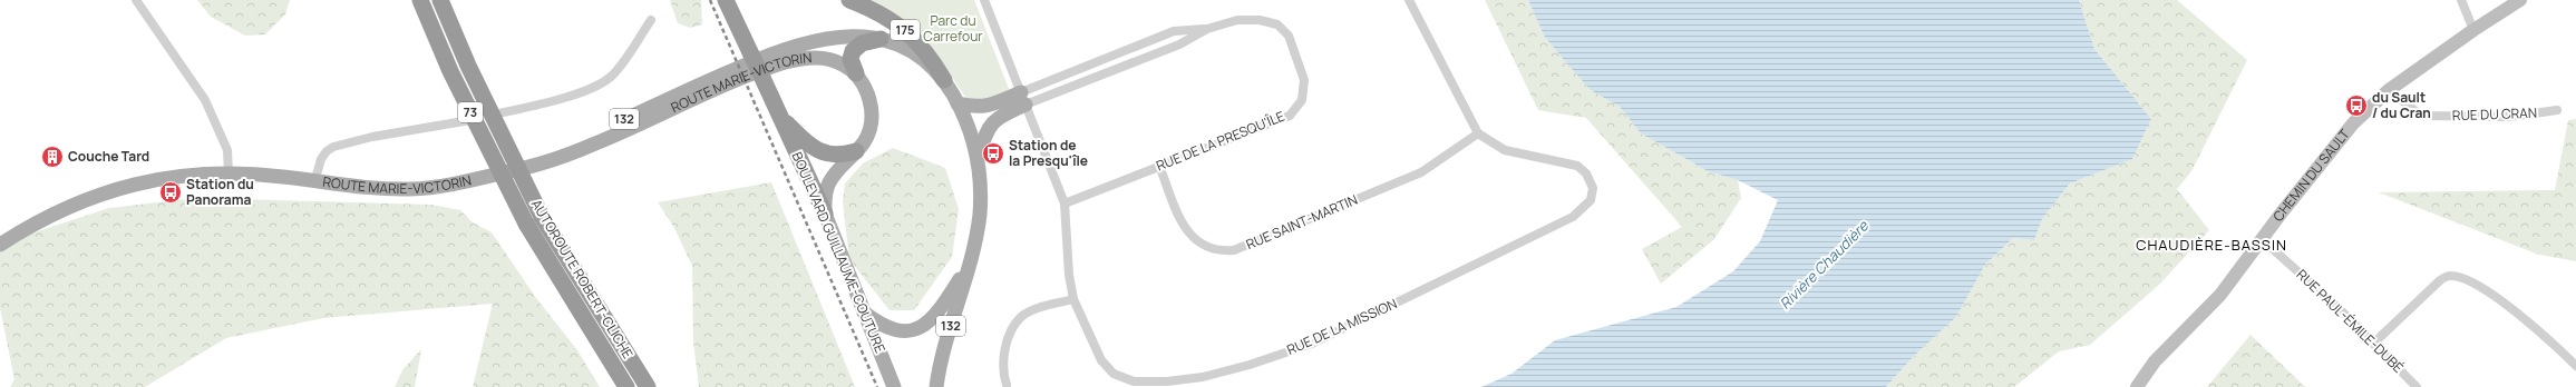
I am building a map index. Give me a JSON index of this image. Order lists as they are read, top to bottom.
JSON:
{
  "streets": {
    "highway": [
      "175",
      "73",
      "BOULEVARD GUILLAUME-COUTURE",
      "AUTOROUTE ROBERT-CLICHE"
    ],
    "main road": ["ROUTE MARIE-VICTORIN", "132"],
    "street": [
      "RUE DU CRAN",
      "RUE DE LA PRESQU'ÎLE",
      "CHEMIN DU SAULT",
      "RUE SAINT-MARTIN",
      "RUE PAUL-ÉMILE-DUBÉ",
      "RUE DE LA MISSION"
    ]
  },
  "crossings": [
    ["175", "ROUTE MARIE-VICTORIN"],
    ["175", "132"],
    ["ROUTE MARIE-VICTORIN", "132"],
    ["ROUTE MARIE-VICTORIN", "BOULEVARD GUILLAUME-COUTURE"],
    ["RUE DU CRAN", "CHEMIN DU SAULT"],
    ["RUE DE LA PRESQU'ÎLE", "RUE SAINT-MARTIN"],
    ["RUE DE LA PRESQU'ÎLE", "RUE DE LA MISSION"],
    ["CHEMIN DU SAULT", "RUE PAUL-ÉMILE-DUBÉ"],
    ["RUE SAINT-MARTIN", "RUE DE LA MISSION"]
  ],
  "districts": ["CHAUDIÈRE-BASSIN"],
  "water": ["Rivière Chaudière"],
  "parks": ["Parc du Carrefour"],
  "places": {
    "bus stop": ["du Sault / du Cran", "Station de la Presqu'île", "Station du Panorama"],
    "building": ["Couche Tard"]
  }
}
